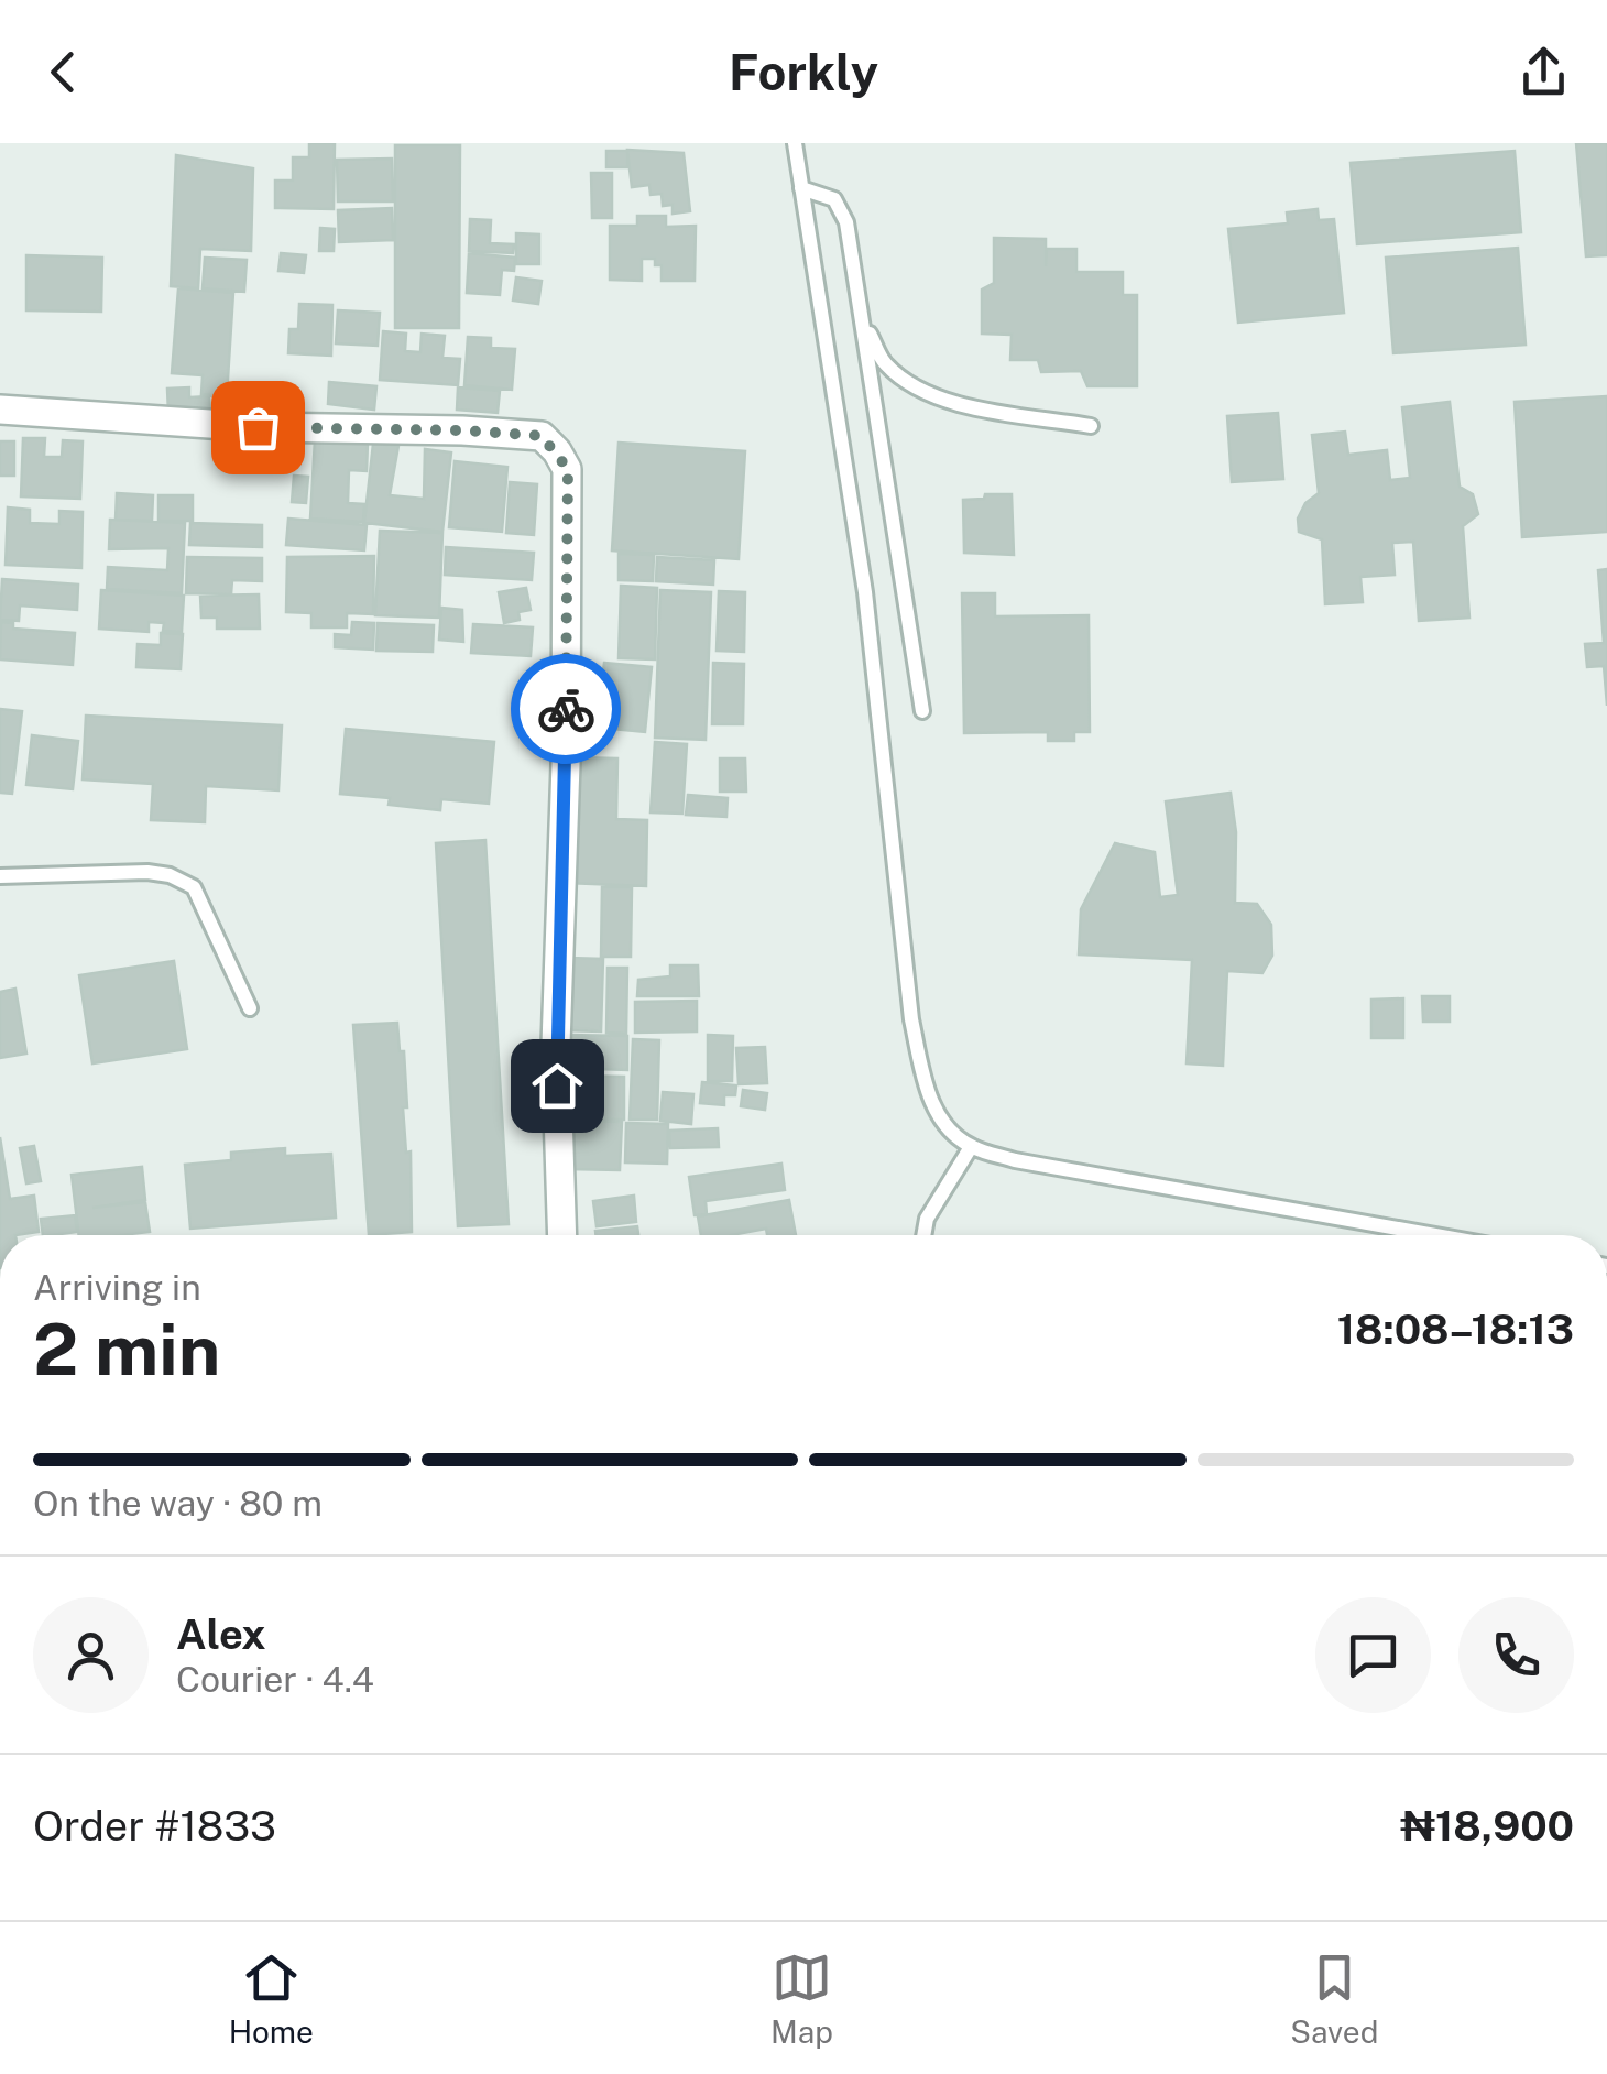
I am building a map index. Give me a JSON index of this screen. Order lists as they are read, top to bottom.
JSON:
{
  "page": {
    "header": "Forkly",
    "heading": ["2 min", "Arriving in", "18:08–18:13"],
    "panel": [
      "Alex",
      "Courier · 4.4",
      "Order #1833",
      "₦18,900"
    ],
    "bar": "On the way · 80 m",
    "tabs": ["Home", "Map", "Saved"]
  }
}
